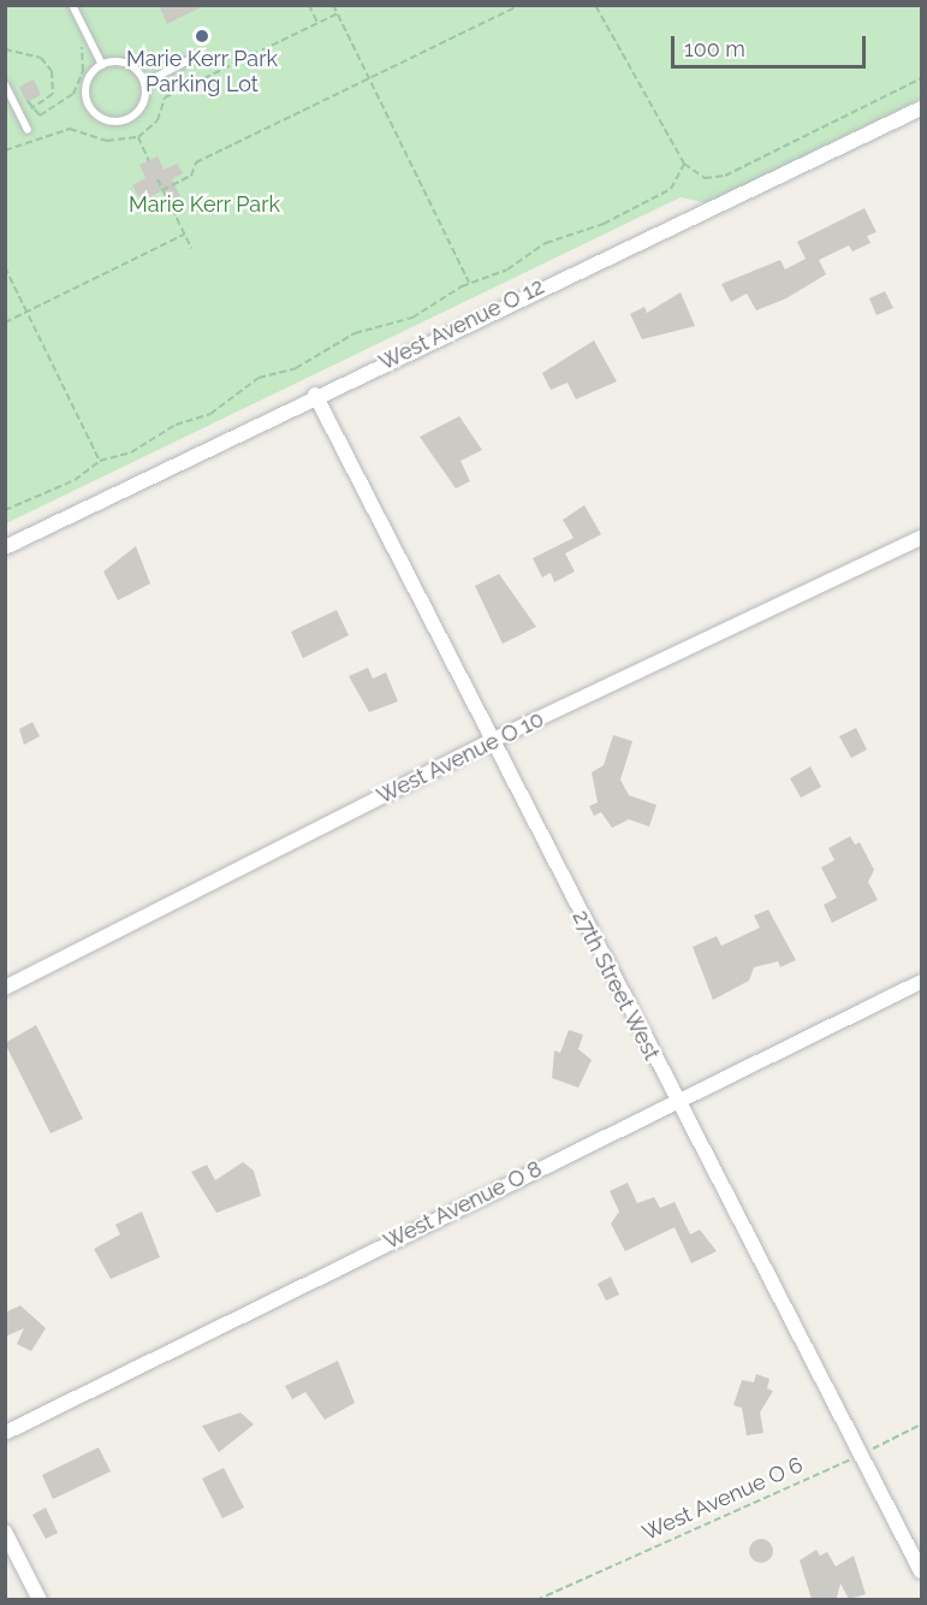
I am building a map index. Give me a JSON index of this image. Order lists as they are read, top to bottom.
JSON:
{
  "streets": {
    "street": [
      "West Avenue O 12",
      "West Avenue O 10",
      "27th Street West",
      "West Avenue O 8"
    ],
    "path": ["West Avenue O 6"]
  },
  "crossings": [
    ["West Avenue O 12", "27th Street West"],
    ["West Avenue O 10", "27th Street West"],
    ["27th Street West", "West Avenue O 8"],
    ["27th Street West", "West Avenue O 6"]
  ],
  "parks": ["Marie Kerr Park"],
  "places": ["Marie Kerr Park Parking Lot"],
  "scale_bar": "100 m"
}
